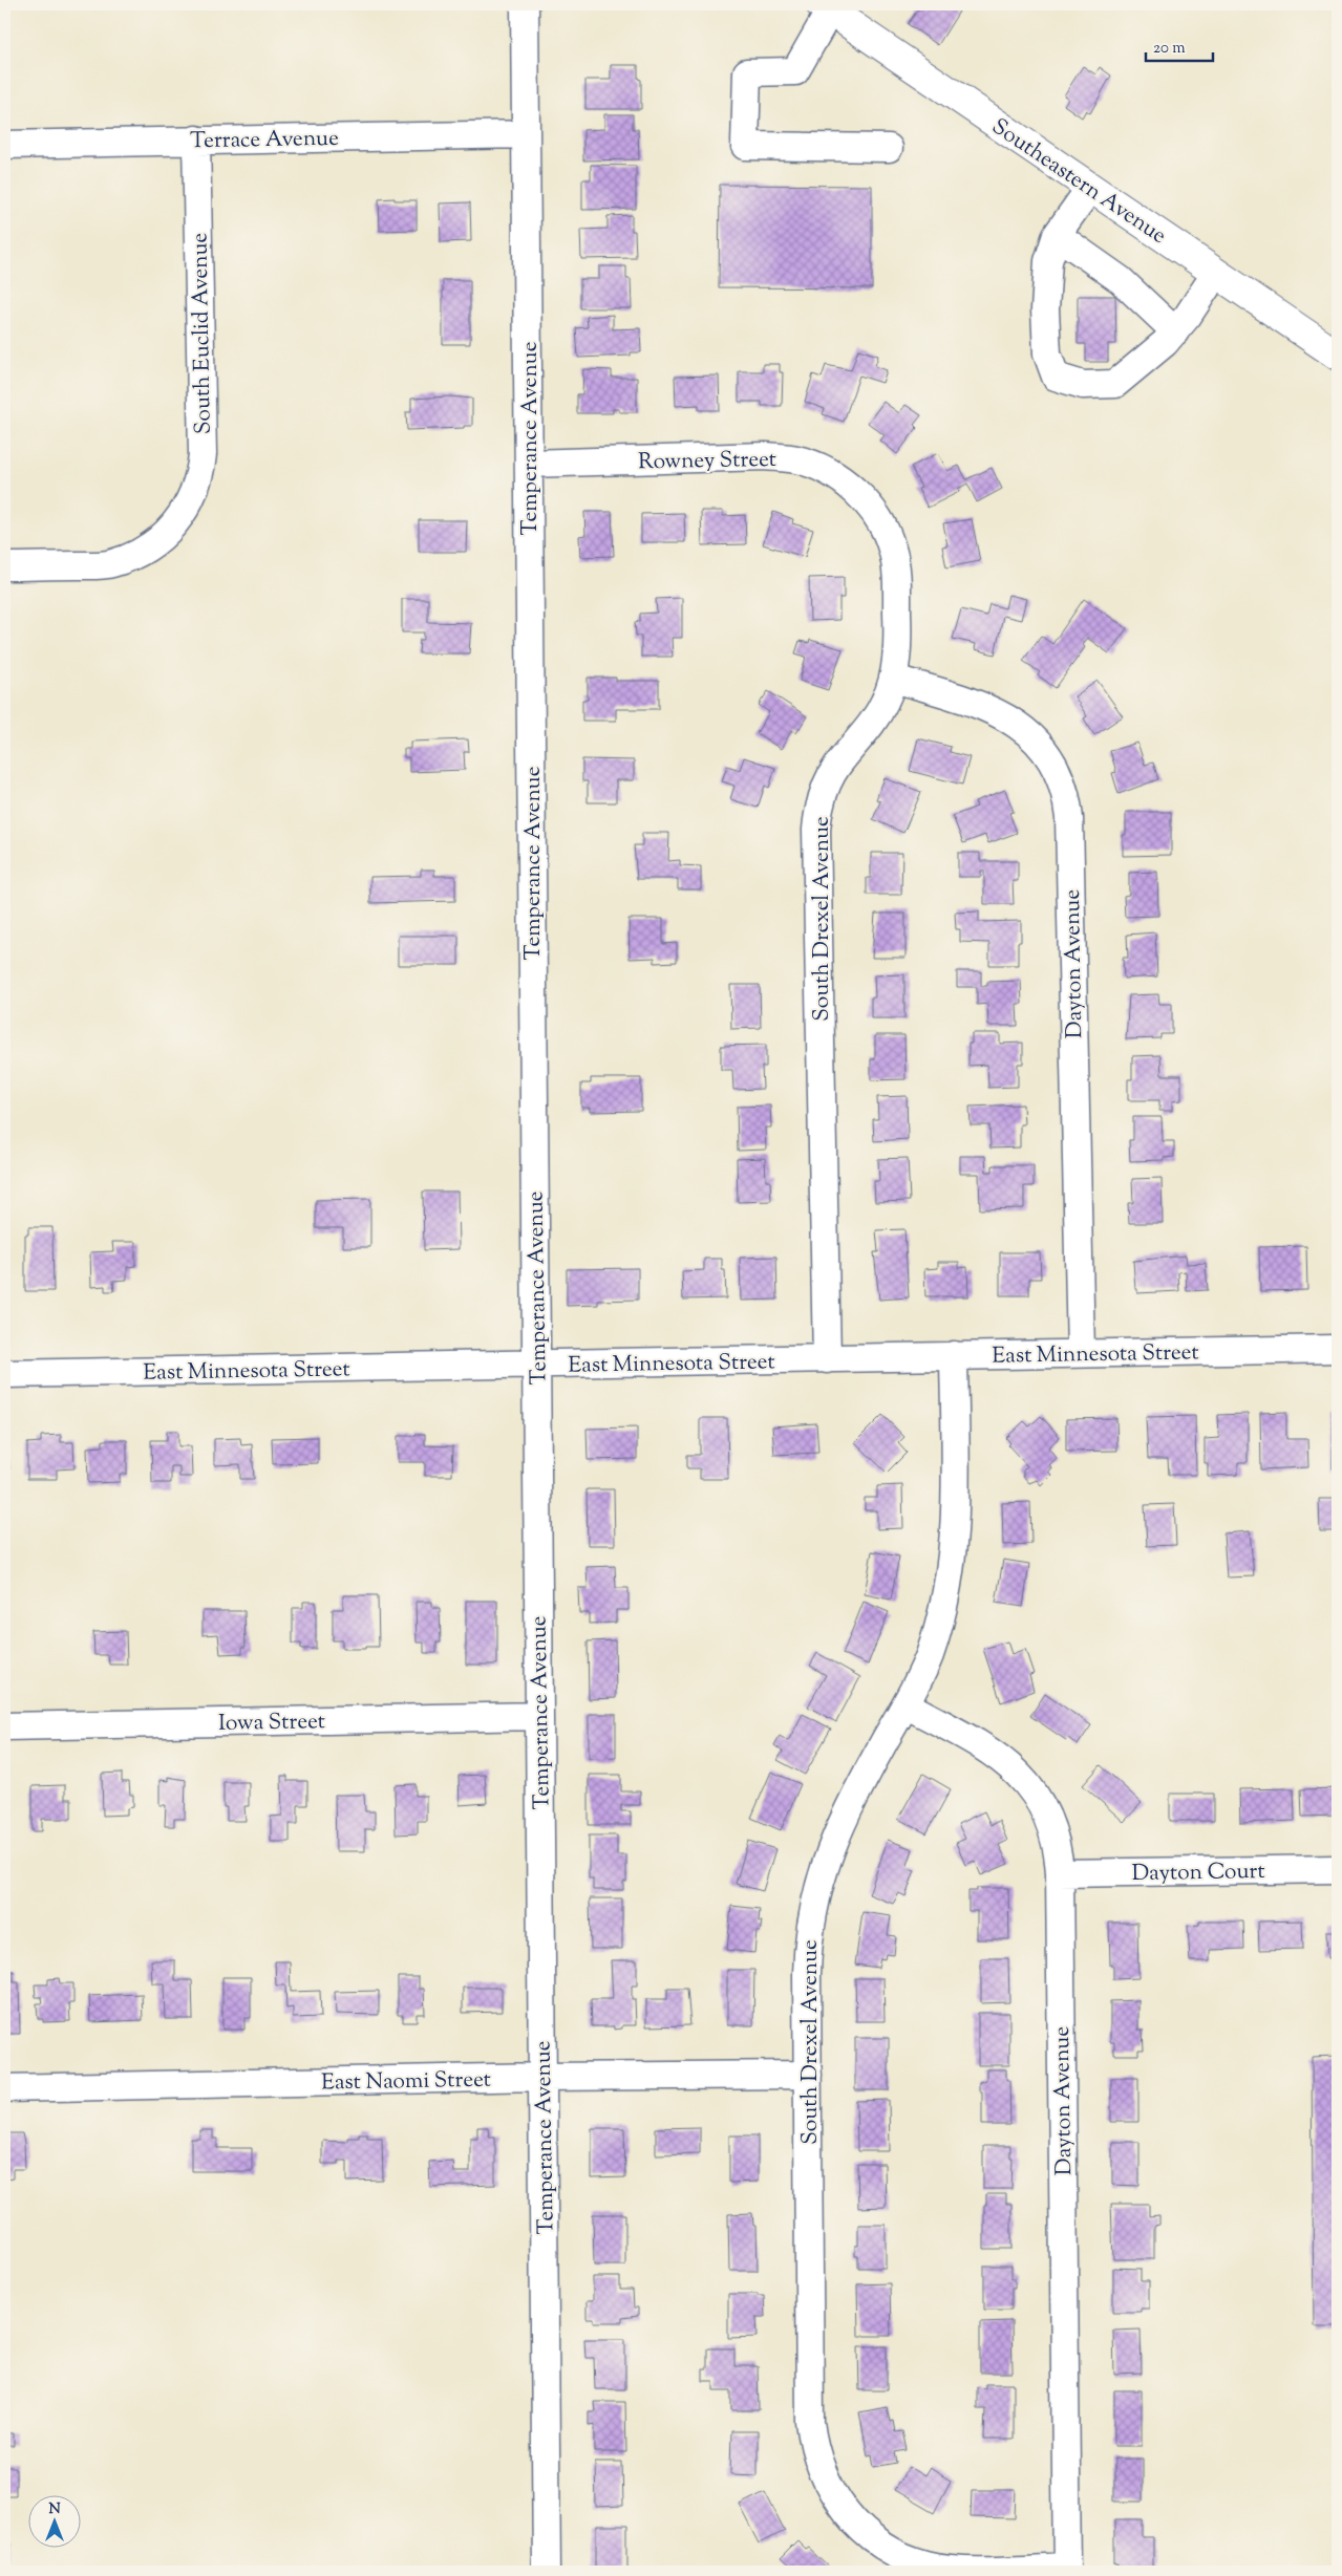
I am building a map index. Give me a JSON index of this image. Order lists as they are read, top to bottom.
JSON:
{
  "streets": {
    "main road": ["Southeastern Avenue"],
    "street": [
      "Terrace Avenue",
      "South Euclid Avenue",
      "Temperance Avenue",
      "Rowney Street",
      "South Drexel Avenue",
      "Dayton Avenue",
      "East Minnesota Street",
      "Iowa Street",
      "Dayton Court",
      "East Naomi Street"
    ]
  },
  "crossings": [
    ["Terrace Avenue", "South Euclid Avenue"],
    ["Terrace Avenue", "Temperance Avenue"],
    ["Temperance Avenue", "Rowney Street"],
    ["Temperance Avenue", "East Minnesota Street"],
    ["Temperance Avenue", "Iowa Street"],
    ["Temperance Avenue", "East Naomi Street"],
    ["Rowney Street", "South Drexel Avenue"],
    ["South Drexel Avenue", "Dayton Avenue"],
    ["South Drexel Avenue", "East Minnesota Street"],
    ["South Drexel Avenue", "East Naomi Street"],
    ["Dayton Avenue", "East Minnesota Street"],
    ["Dayton Avenue", "Dayton Court"]
  ],
  "scale_bar": "20 m",
  "north": "top"
}
